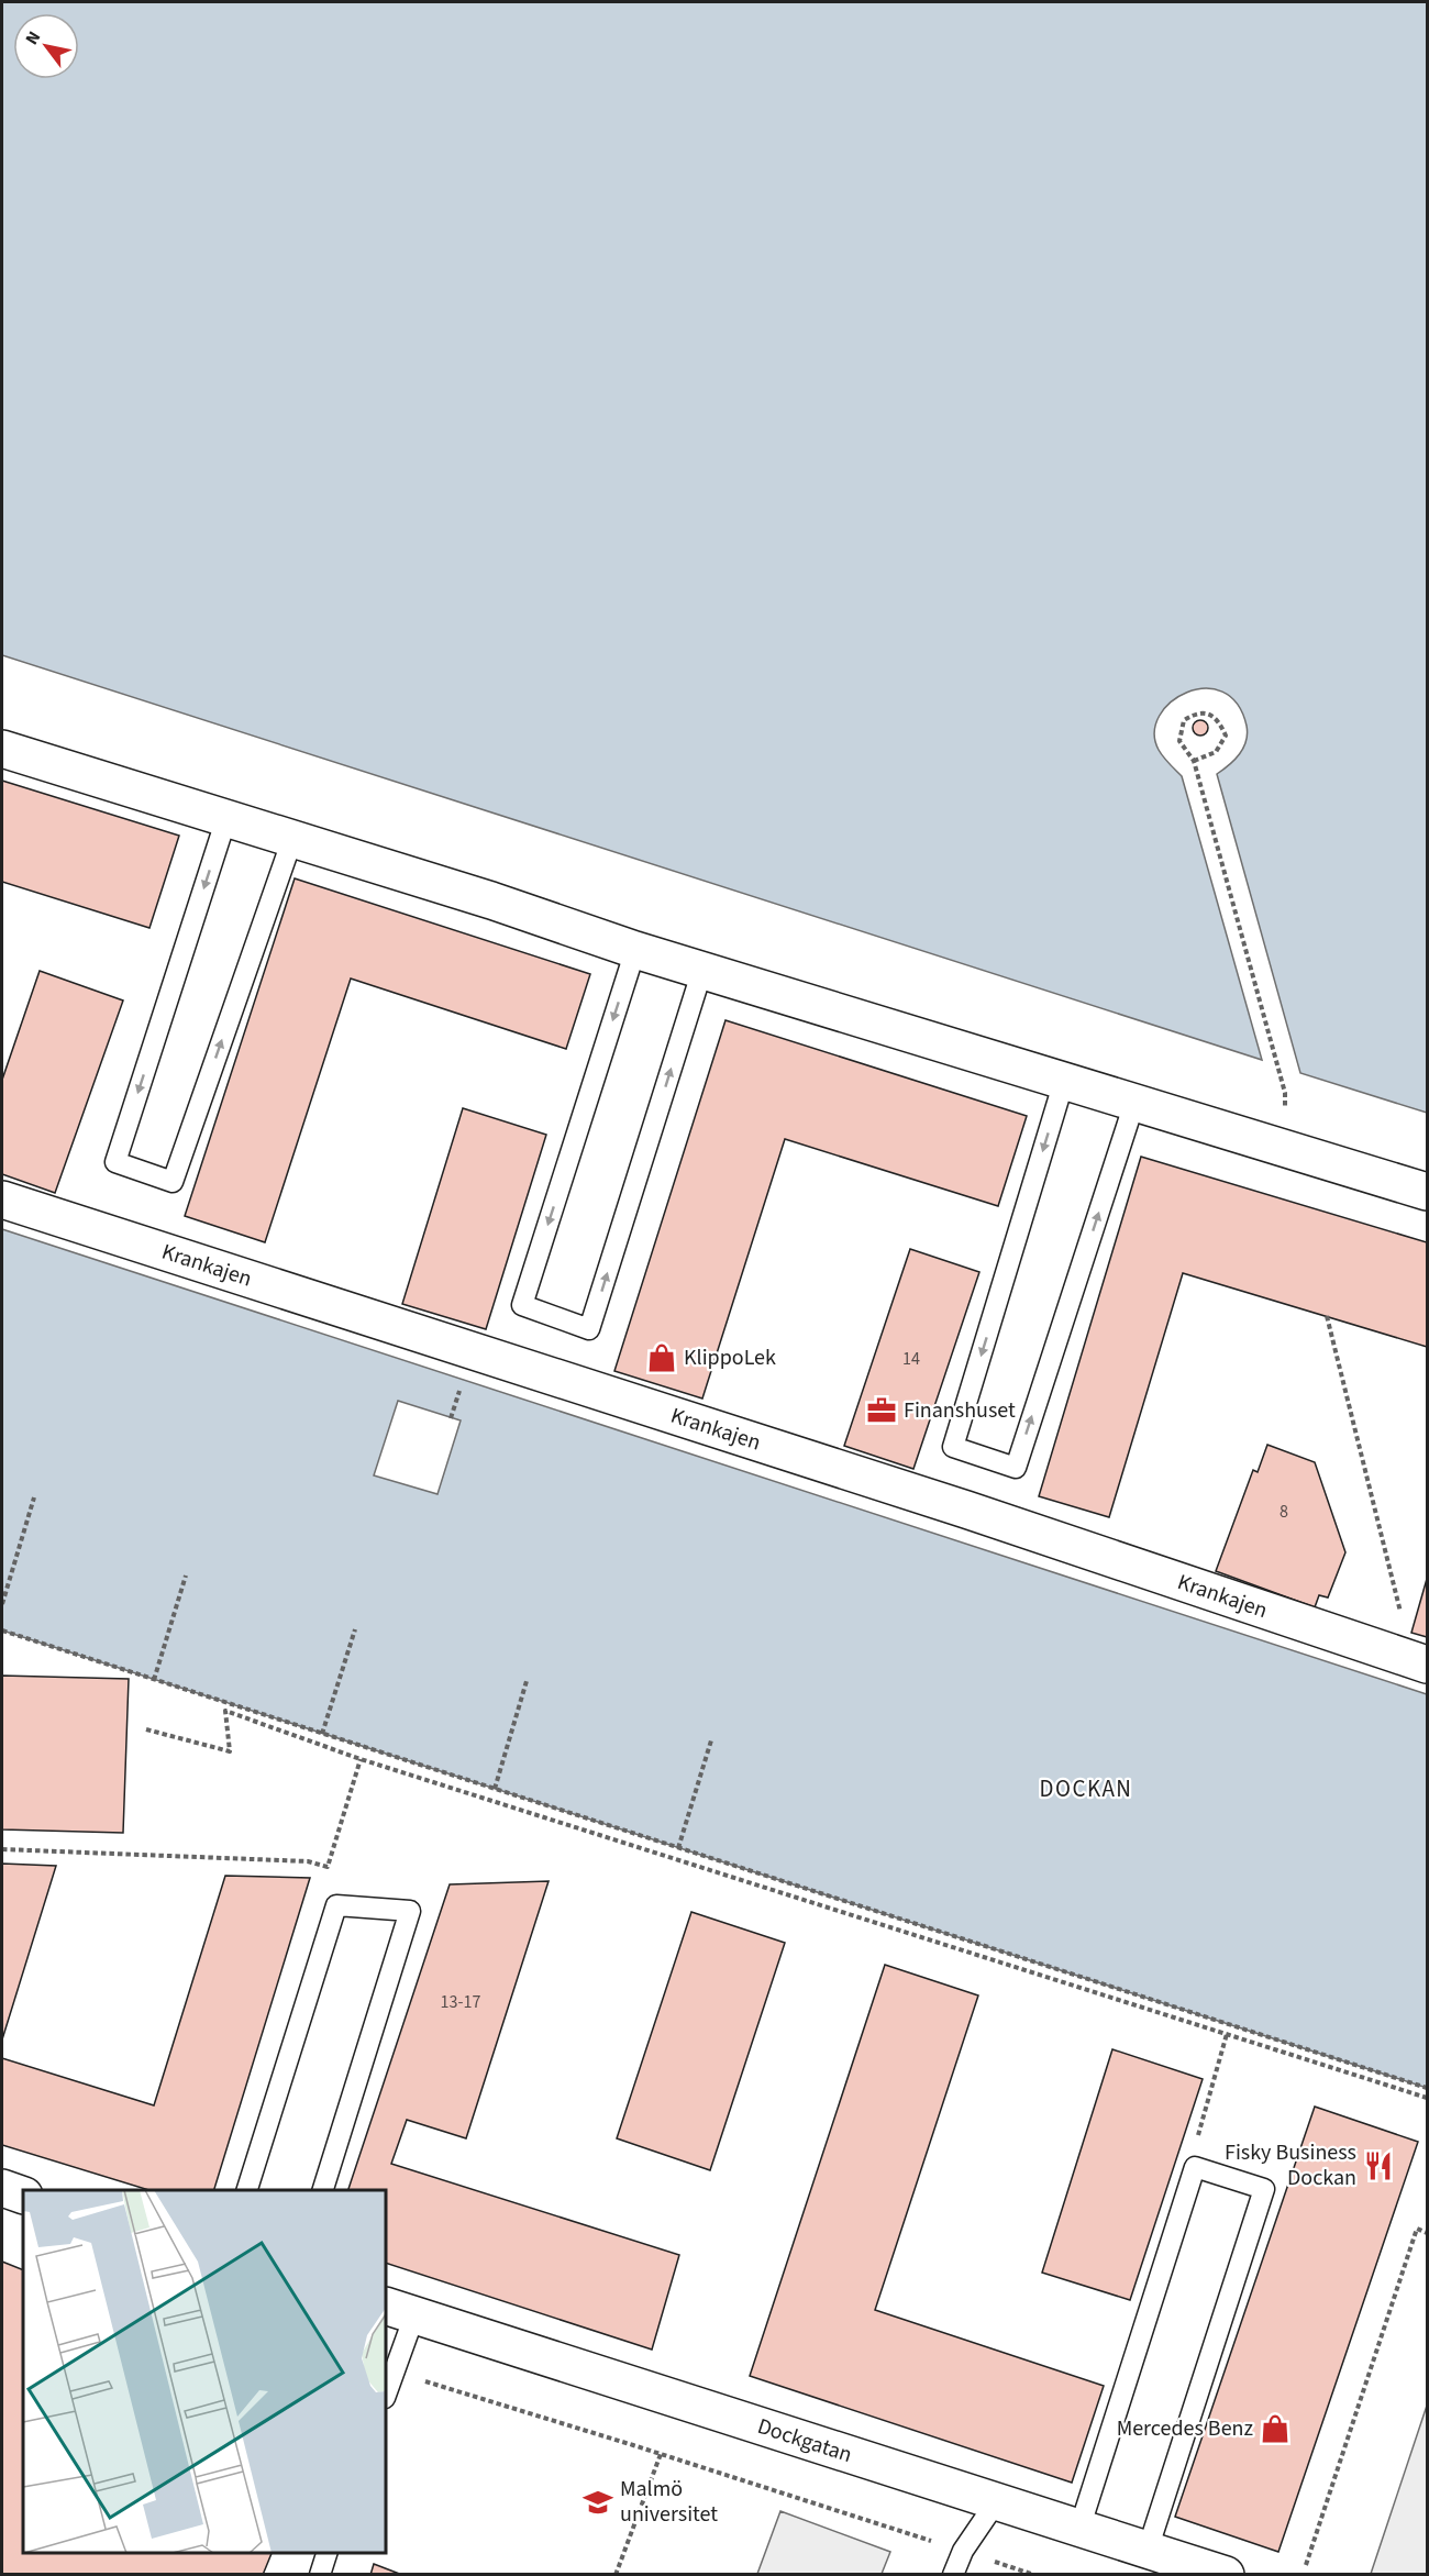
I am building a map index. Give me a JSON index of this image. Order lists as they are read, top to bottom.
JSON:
{
  "streets": {
    "street": ["Krankajen", "Dockgatan"]
  },
  "districts": ["DOCKAN"],
  "places": {
    "shop": ["KlippoLek", "Mercedes Benz"],
    "office": ["Finanshuset"],
    "restaurant": ["Fisky Business Dockan"],
    "school or university": ["Malmö universitet"]
  },
  "house_numbers": ["14", "8", "13-17"],
  "north": "top left"
}
